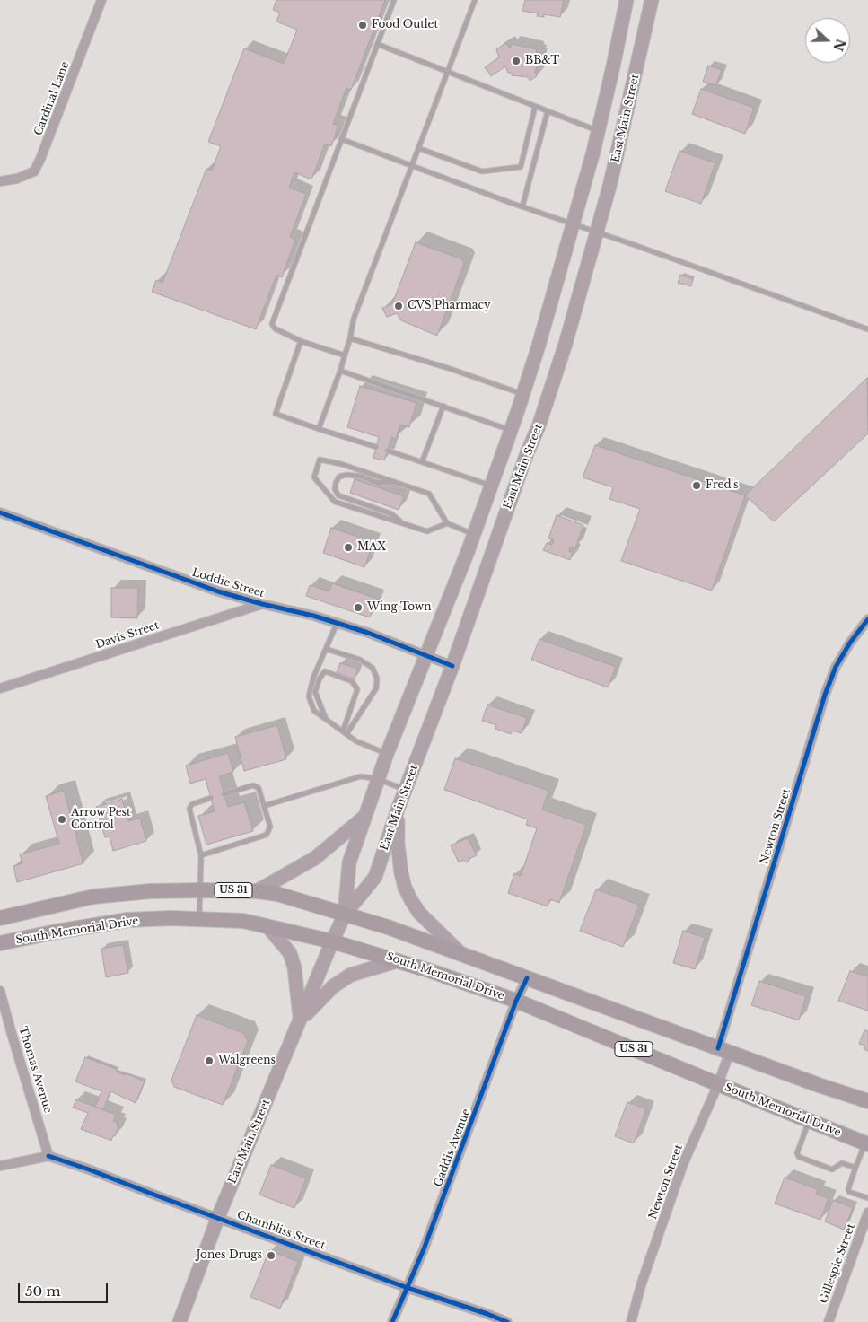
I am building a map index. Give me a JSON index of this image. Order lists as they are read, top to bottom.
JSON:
{
  "streets": {
    "main road": ["East Main Street", "US 31", "South Memorial Drive"],
    "street": [
      "Cardinal Lane",
      "Loddie Street",
      "Davis Street",
      "Newton Street",
      "Thomas Avenue",
      "Gaddis Avenue",
      "Chambliss Street",
      "Gillespie Street"
    ]
  },
  "crossings": [
    ["East Main Street", "Loddie Street"],
    ["East Main Street", "US 31"],
    ["East Main Street", "South Memorial Drive"],
    ["East Main Street", "Chambliss Street"],
    ["Loddie Street", "Davis Street"],
    ["Newton Street", "US 31"],
    ["Newton Street", "South Memorial Drive"],
    ["US 31", "Gaddis Avenue"],
    ["South Memorial Drive", "Gaddis Avenue"],
    ["Thomas Avenue", "Chambliss Street"],
    ["Gaddis Avenue", "Chambliss Street"]
  ],
  "places": [
    "Food Outlet",
    "BB&T",
    "CVS Pharmacy",
    "Fred's",
    "MAX",
    "Wing Town",
    "Arrow Pest Control",
    "Walgreens",
    "Jones Drugs"
  ],
  "scale_bar": "50 m",
  "north": "right"
}
